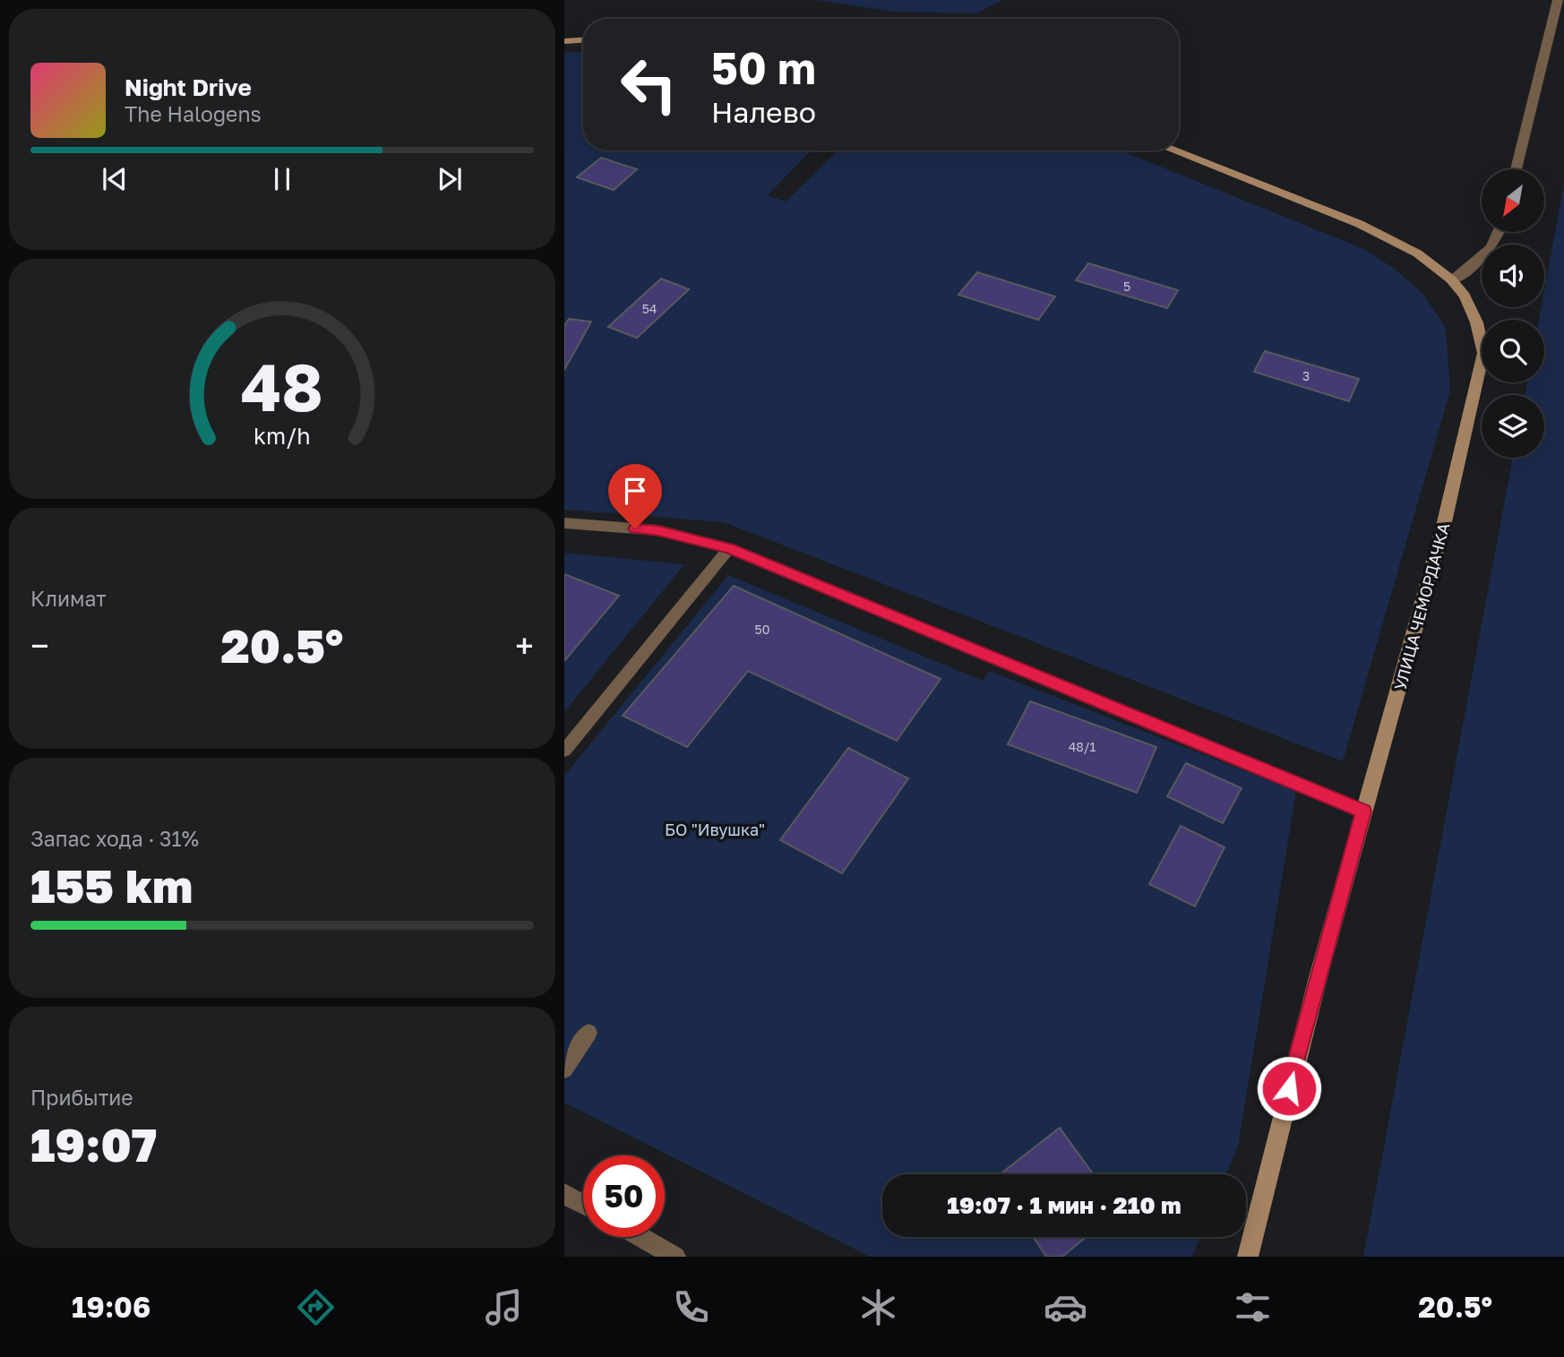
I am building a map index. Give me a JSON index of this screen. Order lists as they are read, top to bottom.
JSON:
{
  "streets": {
    "main road": ["УЛИЦА ЧЕМОРДАЧКА"]
  },
  "parks": ["БО \"Ивушка\""],
  "house_numbers": [
    "5",
    "54",
    "3",
    "50",
    "48/1"
  ],
  "north": "bottom left",
  "page": {
    "turn": ["50 m", "Налево"],
    "song": ["Night Drive", "The Halogens"],
    "tile": [
      "Климат",
      ["Запас хода · 31%", "155 km"],
      ["Прибытие", "19:07"]
    ],
    "heat": ["−", "20.5°", "+"],
    "limit": "50",
    "trip": "19:07 · 1 мин · 210 m",
    "tabs": ["19:06", "20.5°"],
    "gauge": ["48", "km/h"]
  }
}
